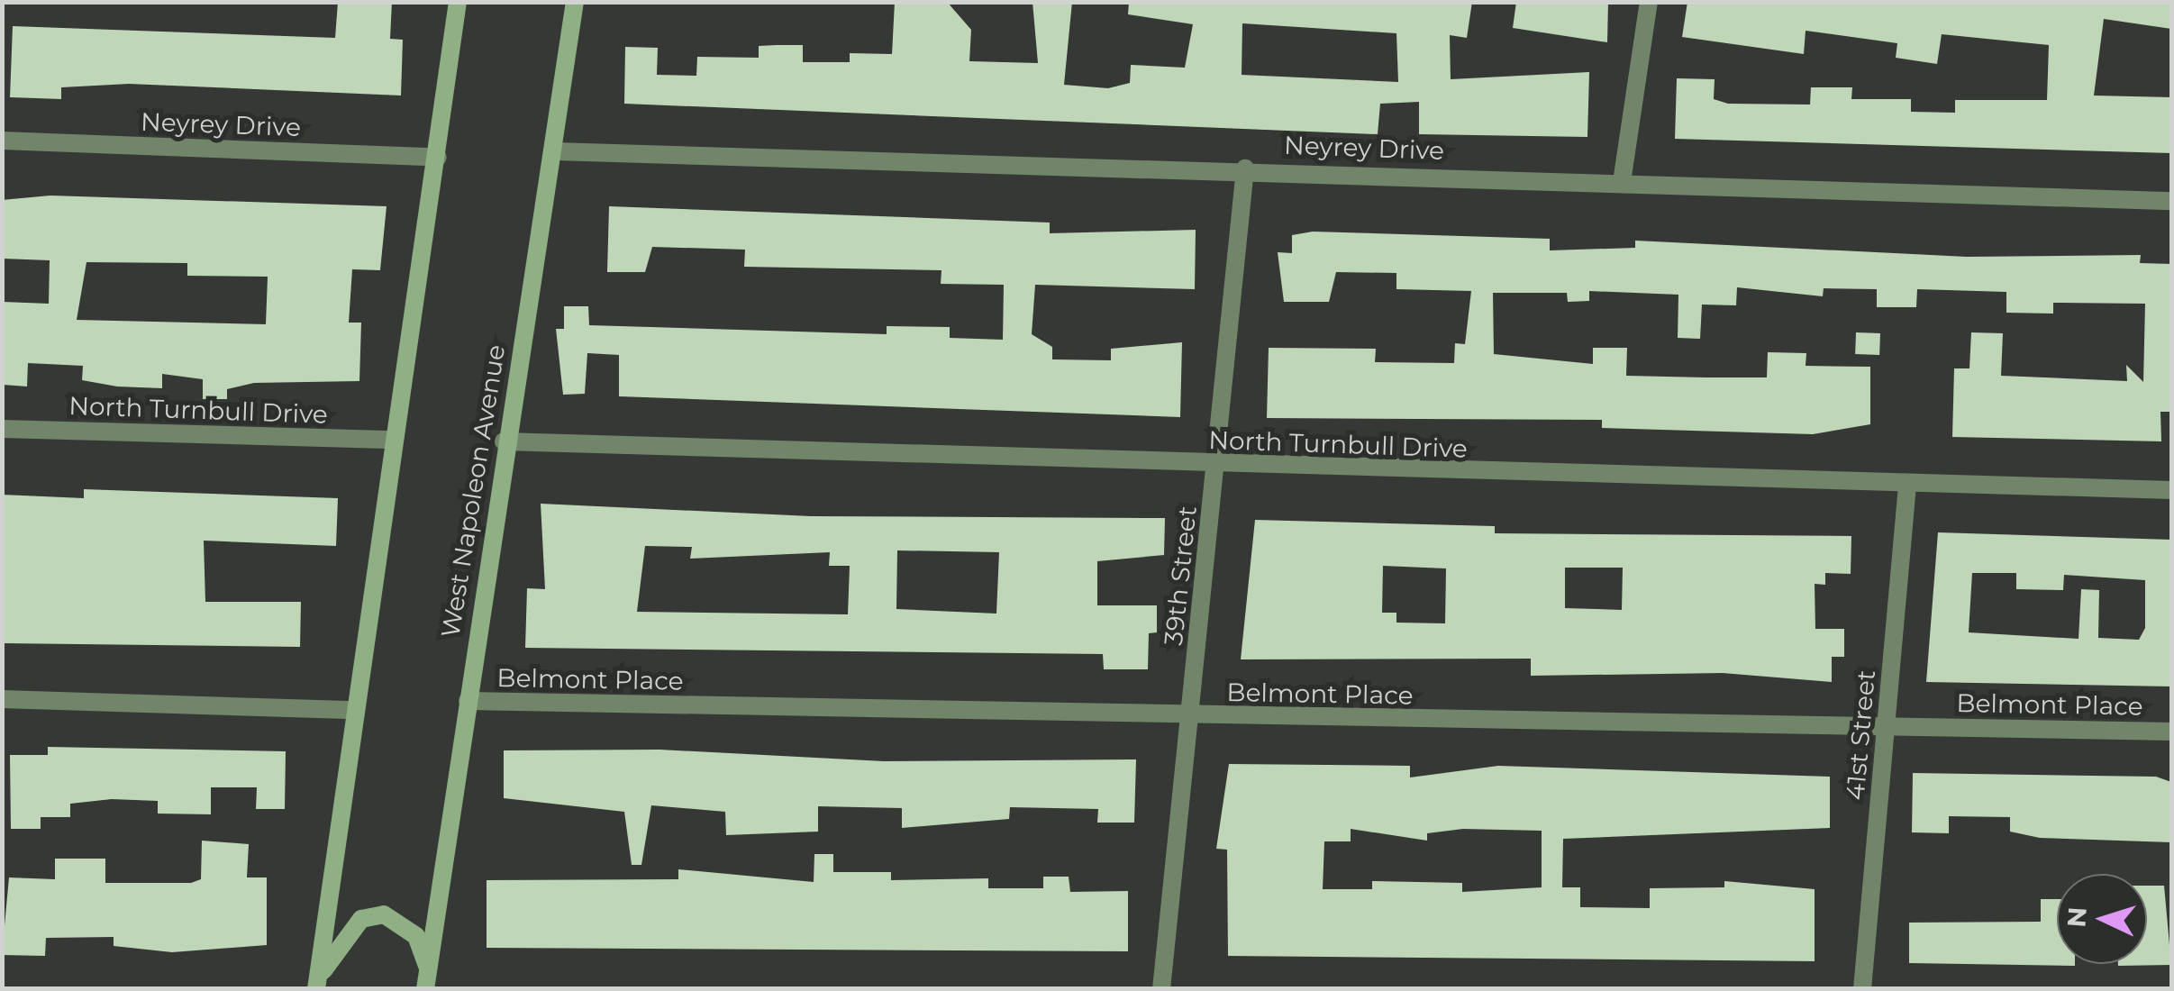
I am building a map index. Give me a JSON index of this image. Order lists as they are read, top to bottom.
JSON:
{
  "streets": {
    "main road": ["West Napoleon Avenue"],
    "street": [
      "Neyrey Drive",
      "North Turnbull Drive",
      "39th Street",
      "Belmont Place",
      "41st Street"
    ]
  },
  "crossings": [
    ["Neyrey Drive", "West Napoleon Avenue"],
    ["Neyrey Drive", "39th Street"],
    ["North Turnbull Drive", "West Napoleon Avenue"],
    ["North Turnbull Drive", "39th Street"],
    ["North Turnbull Drive", "41st Street"],
    ["West Napoleon Avenue", "Belmont Place"],
    ["39th Street", "Belmont Place"],
    ["Belmont Place", "41st Street"]
  ],
  "north": "left"
}
